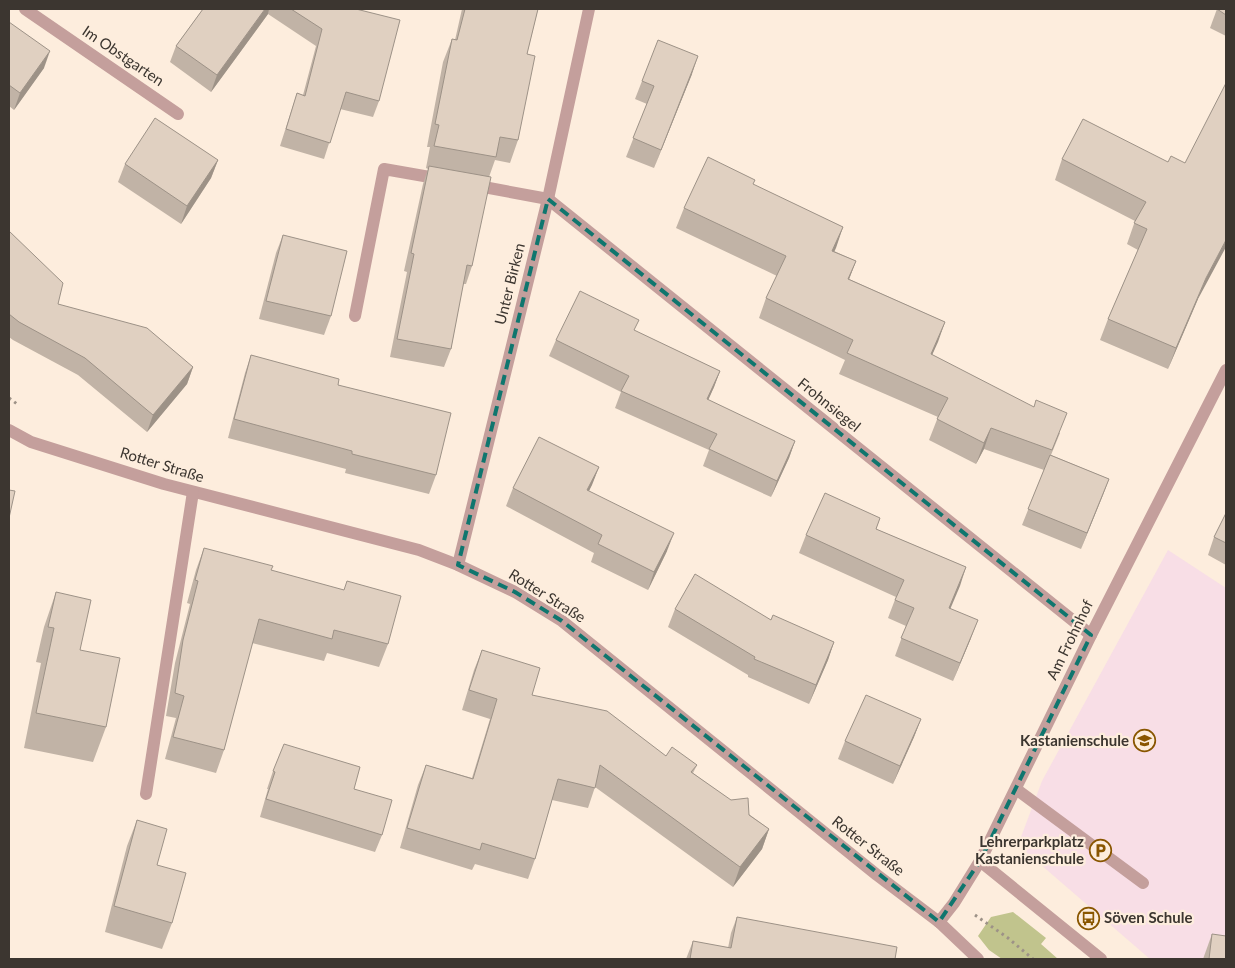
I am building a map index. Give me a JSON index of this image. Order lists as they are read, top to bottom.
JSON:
{
  "streets": {
    "street": [
      "Im Obstgarten",
      "Unter Birken",
      "Frohnsiegel",
      "Rotter Straße",
      "Am Frohnhof"
    ]
  },
  "crossings": [
    ["Unter Birken", "Frohnsiegel"],
    ["Unter Birken", "Rotter Straße"],
    ["Frohnsiegel", "Am Frohnhof"],
    ["Rotter Straße", "Am Frohnhof"]
  ],
  "places": {
    "school or university": ["Kastanienschule"],
    "parking": ["Lehrerparkplatz Kastanienschule"],
    "bus stop": ["Söven Schule"]
  }
}
